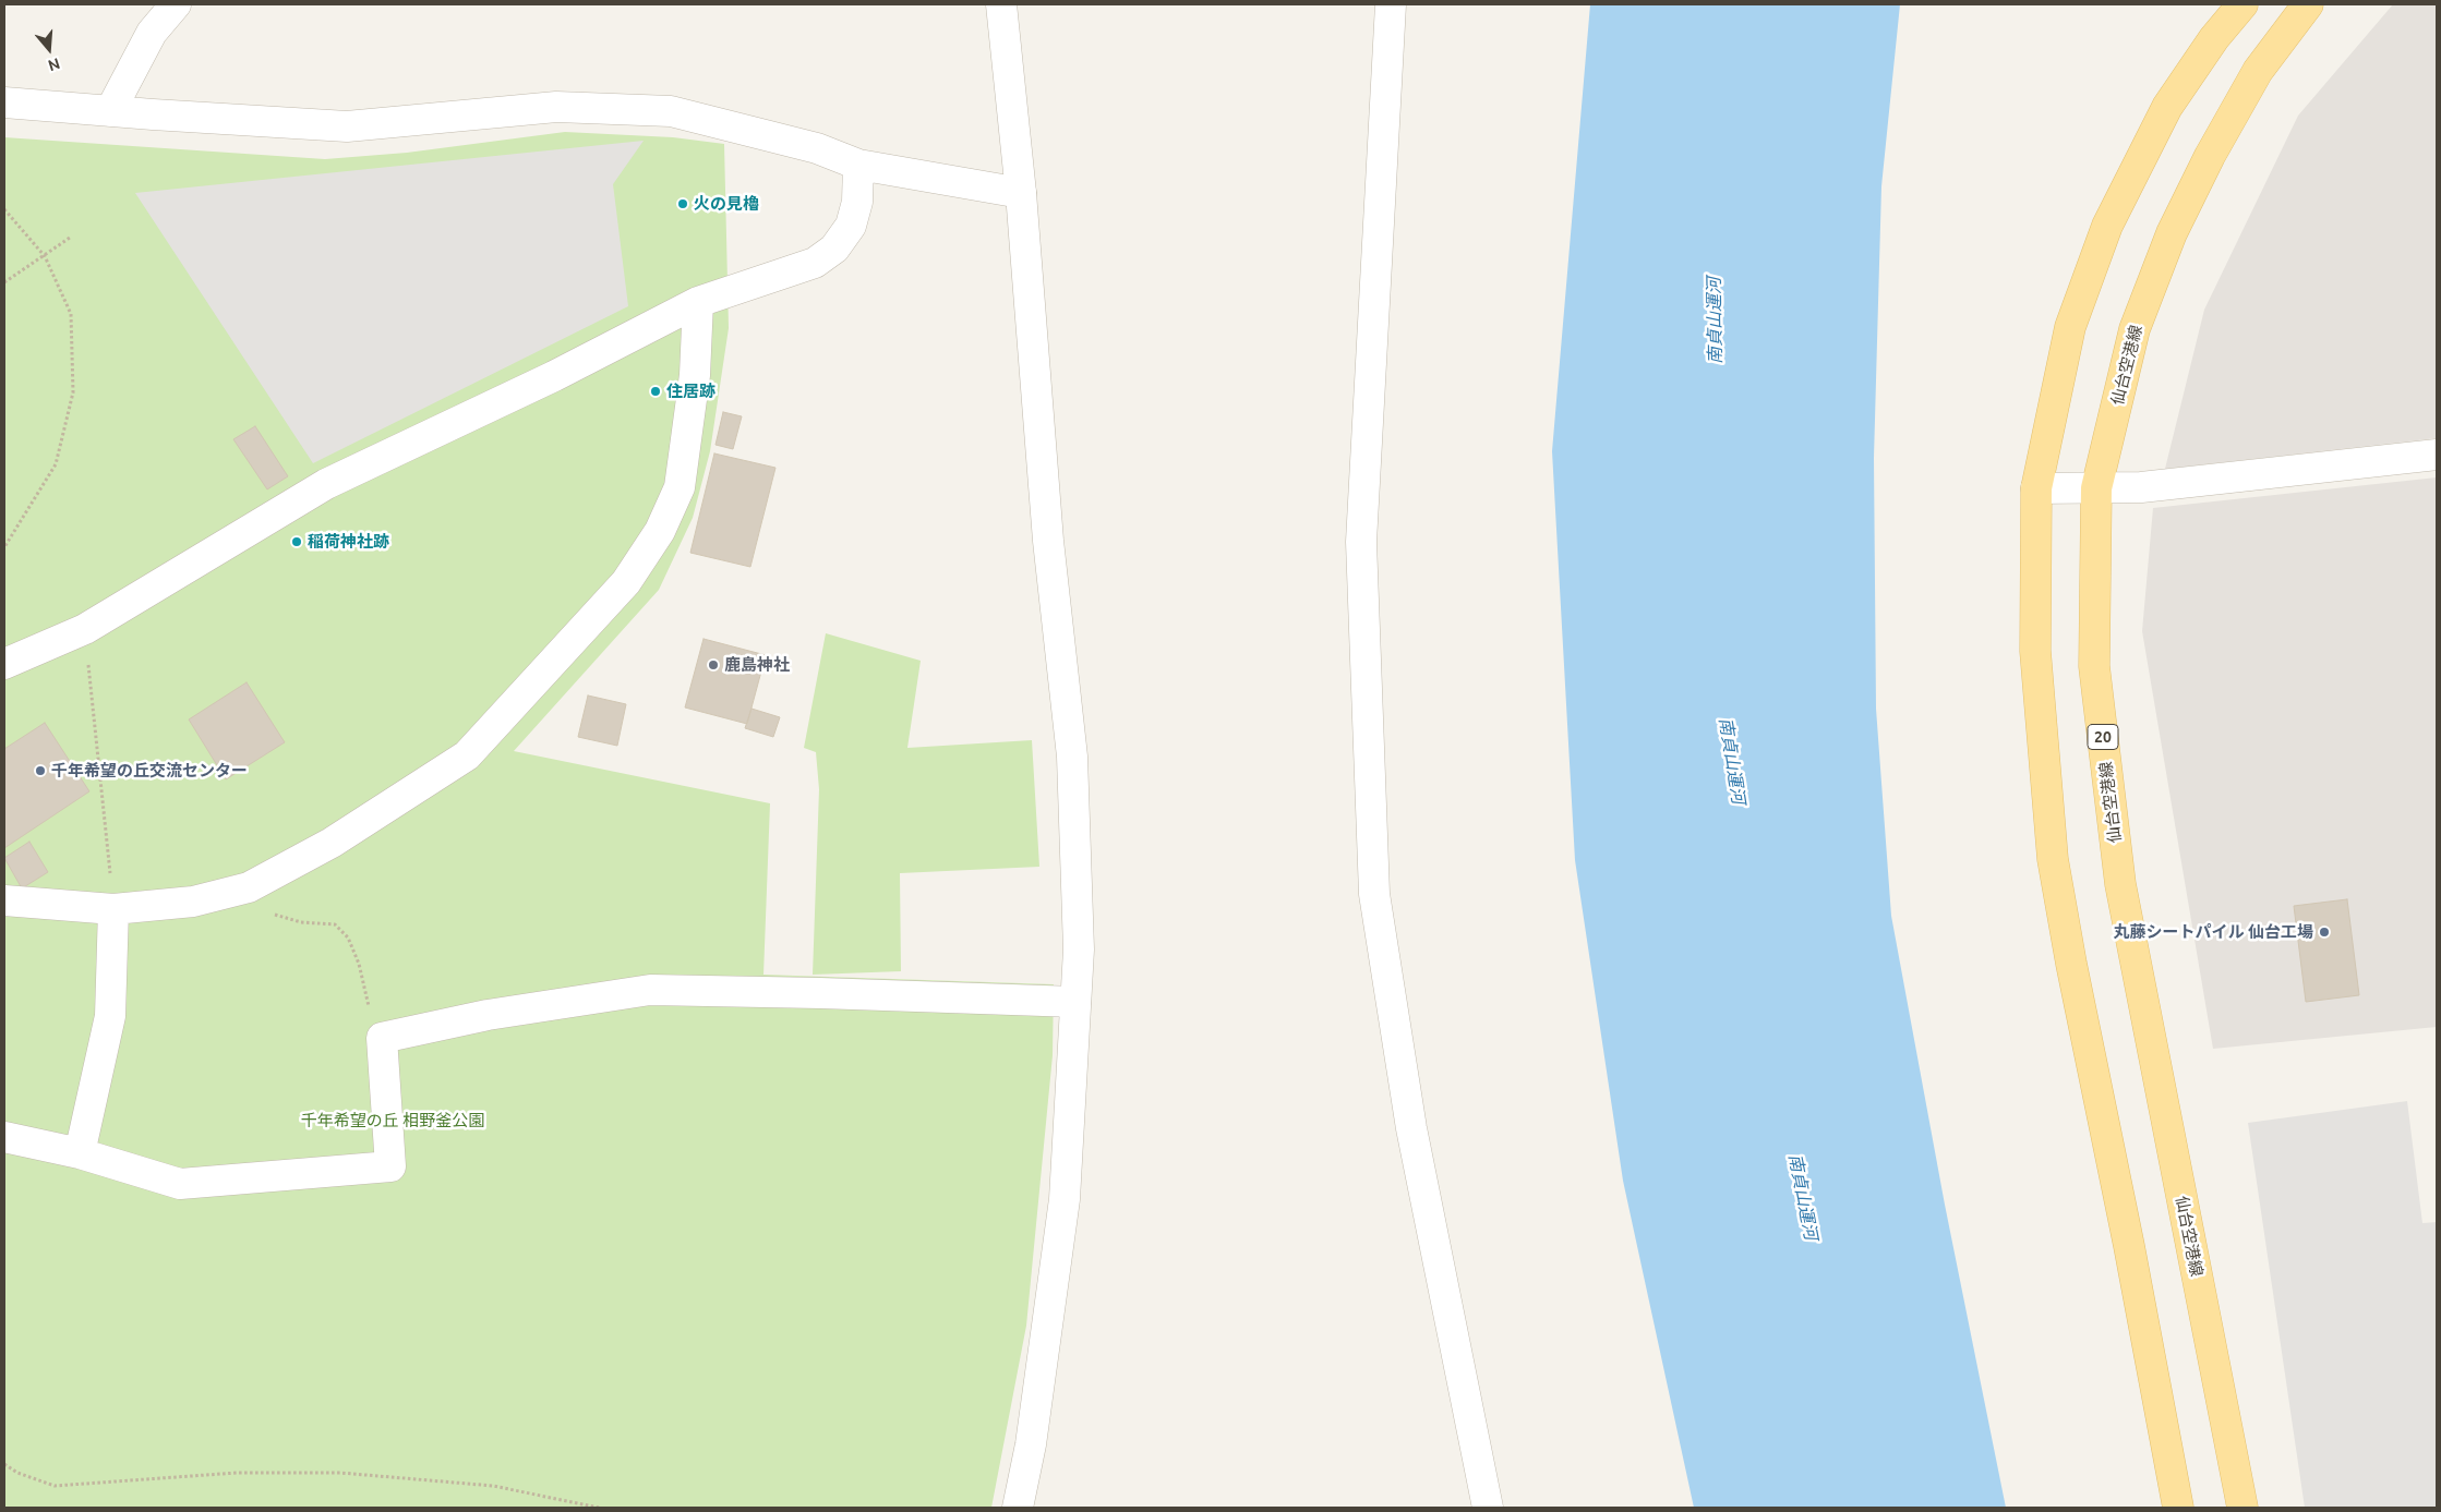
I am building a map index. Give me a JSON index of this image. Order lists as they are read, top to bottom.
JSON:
{
  "streets": {
    "main road": ["仙台空港線", "20"]
  },
  "water": ["南貞山運河"],
  "parks": ["千年希望の丘 相野釜公園"],
  "places": [
    "火の見櫓",
    "住居跡",
    "稲荷神社跡",
    "鹿島神社",
    "千年希望の丘交流センター",
    "丸藤シートパイル 仙台工場"
  ],
  "north": "bottom"
}
